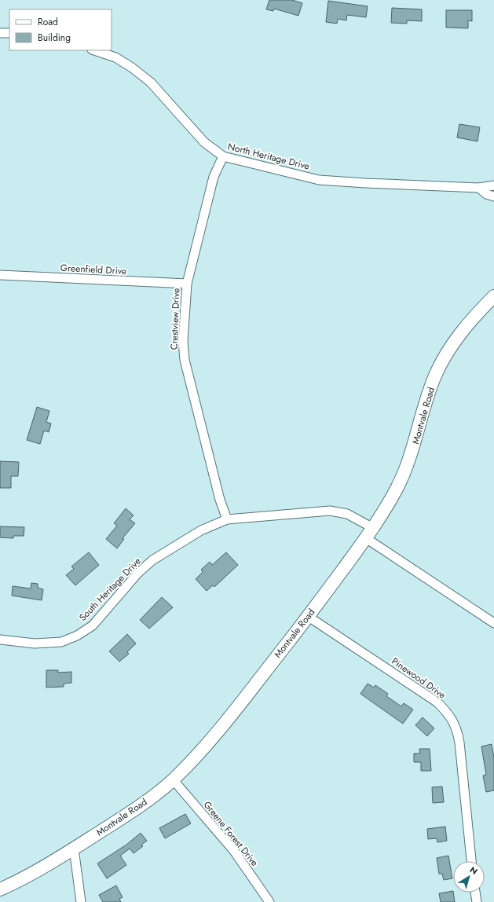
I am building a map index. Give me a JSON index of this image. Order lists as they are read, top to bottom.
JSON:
{
  "streets": {
    "main road": ["Montvale Road"],
    "street": [
      "North Heritage Drive",
      "Greenfield Drive",
      "Crestview Drive",
      "South Heritage Drive",
      "Pinewood Drive",
      "Greene Forest Drive"
    ]
  },
  "crossings": [
    ["North Heritage Drive", "Crestview Drive"],
    ["Greenfield Drive", "Crestview Drive"],
    ["Crestview Drive", "South Heritage Drive"],
    ["Montvale Road", "South Heritage Drive"],
    ["Montvale Road", "Pinewood Drive"],
    ["Montvale Road", "Greene Forest Drive"]
  ],
  "legend": ["Road", "Building"],
  "north": "top right"
}
